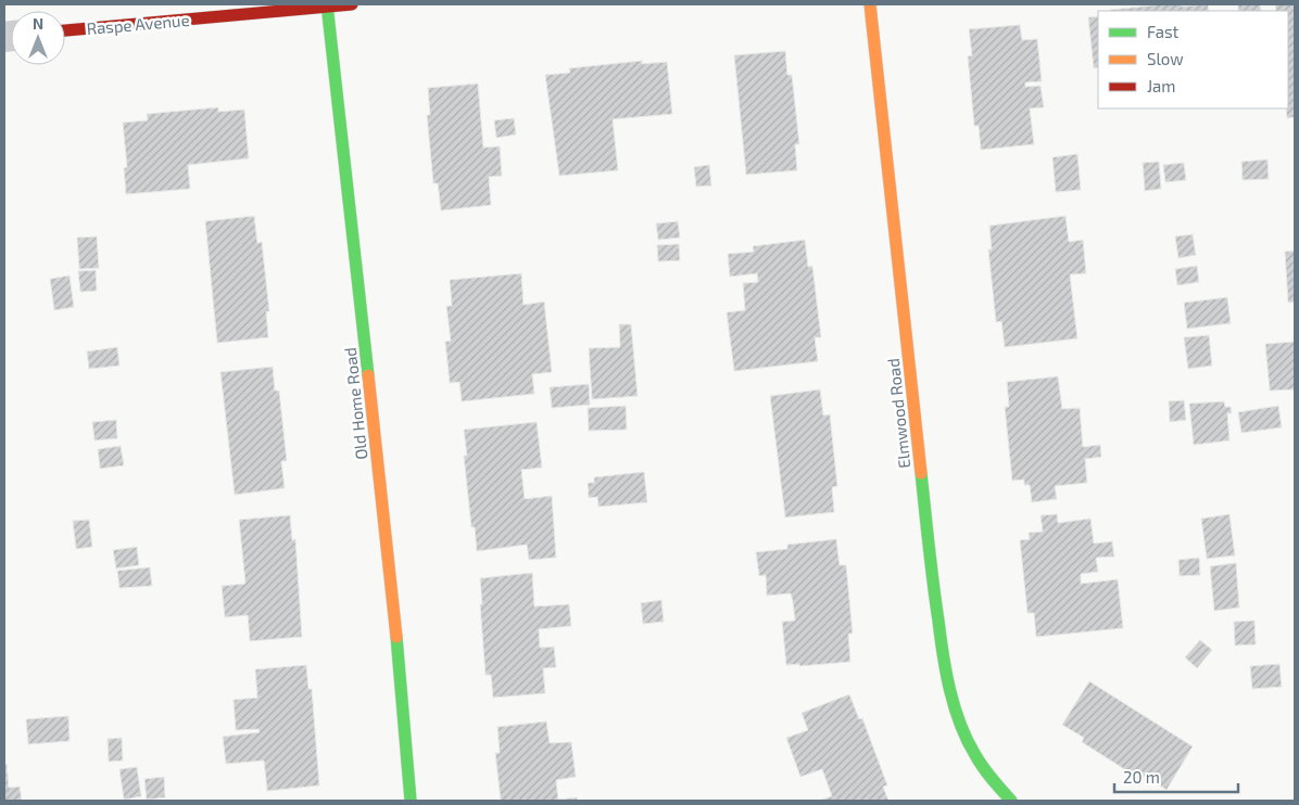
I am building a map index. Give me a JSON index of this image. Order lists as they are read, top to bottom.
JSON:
{
  "streets": {
    "street": ["Raspe Avenue", "Old Home Road", "Elmwood Road"]
  },
  "crossings": [
    ["Raspe Avenue", "Old Home Road"]
  ],
  "legend": ["Fast", "Slow", "Jam"],
  "scale_bar": "20 m",
  "north": "top"
}
